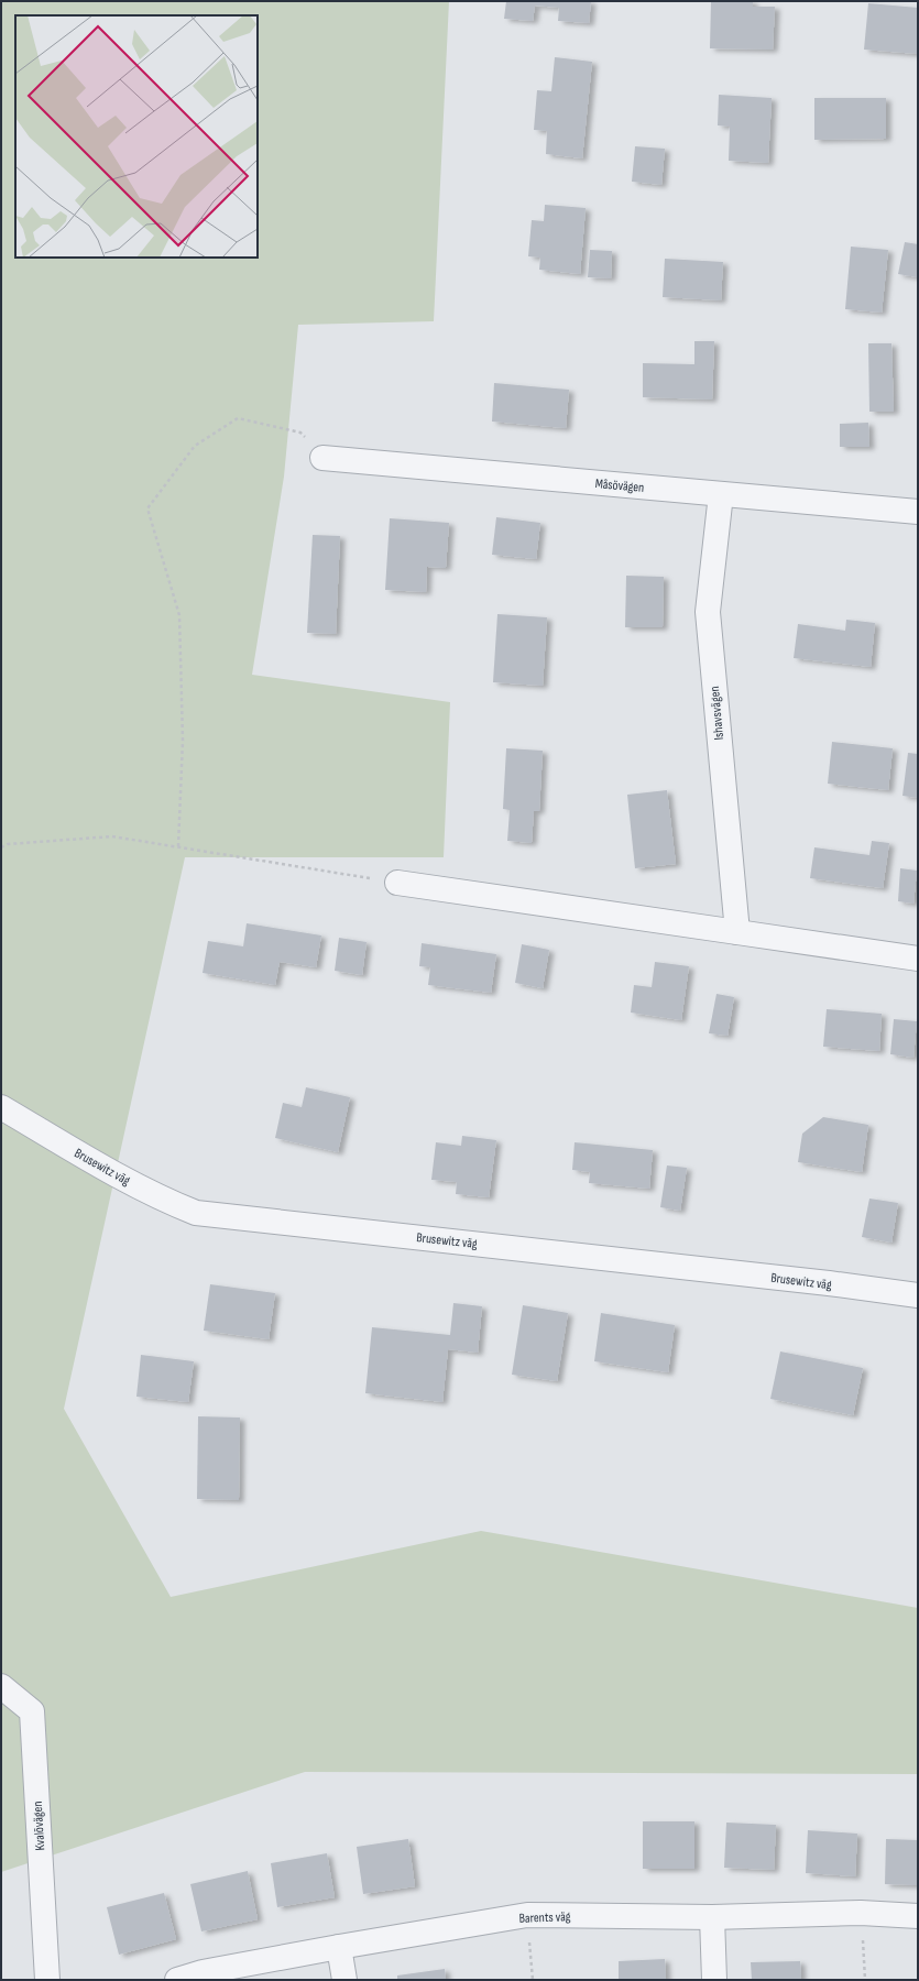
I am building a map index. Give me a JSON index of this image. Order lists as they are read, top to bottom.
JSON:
{
  "streets": {
    "street": [
      "Måsövägen",
      "Ishavsvägen",
      "Brusewitz väg",
      "Kvalövägen",
      "Barents väg"
    ]
  },
  "crossings": [
    ["Måsövägen", "Ishavsvägen"]
  ]
}
